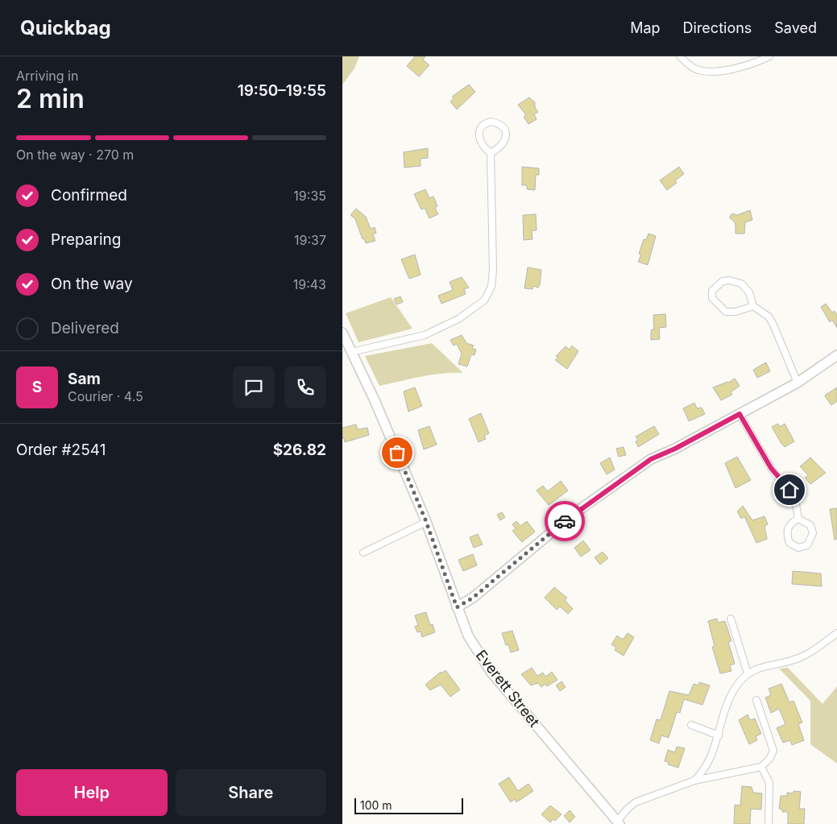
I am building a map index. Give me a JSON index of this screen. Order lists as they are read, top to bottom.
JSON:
{
  "streets": {
    "street": ["Everett Street"]
  },
  "scale_bar": "100 m",
  "page": {
    "header": "Quickbag",
    "nav": ["Map", "Directions", "Saved"],
    "heading": ["2 min", "Arriving in", "19:50–19:55"],
    "panel": [
      "Sam",
      "Courier · 4.5",
      "Order #2541",
      "$26.82"
    ],
    "bar": "On the way · 270 m",
    "list": [
      ["Confirmed", "19:35"],
      ["Preparing", "19:37"],
      ["On the way", "19:43"],
      "Delivered"
    ],
    "round": "S",
    "buttons": ["Help", "Share"],
    "scale": "100 m"
  }
}
